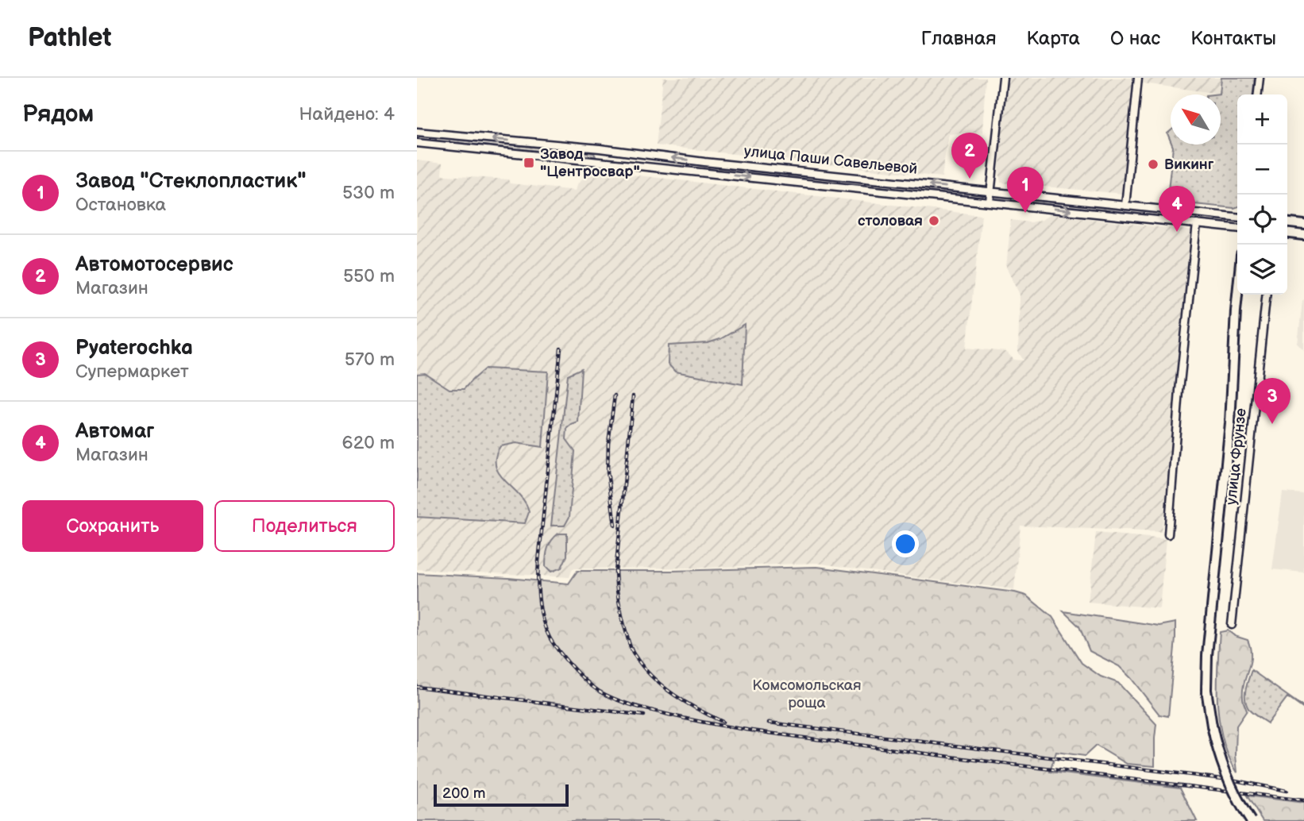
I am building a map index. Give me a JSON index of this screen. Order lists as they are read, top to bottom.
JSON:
{
  "streets": {
    "street": ["улица Паши Савельевой", "улица Фрунзе"]
  },
  "parks": ["Комсомольская роща"],
  "places": {
    "transit": ["Завод \"Центросвар\""],
    "other": ["Викинг", "столовая"]
  },
  "scale_bar": "200 m",
  "north": "top left",
  "page": {
    "header": "Pathlet",
    "nav": [
      "Главная",
      "Карта",
      "О нас",
      "Контакты"
    ],
    "heading": ["Рядом", "Найдено: 4"],
    "map_buttons": ["+", "−"],
    "pins": [
      "2",
      "1",
      "4",
      "3"
    ],
    "list": [
      {
        "mark": "1",
        "name": "Завод \"Стеклопластик\"",
        "note": "Остановка",
        "value": "530 m"
      },
      {
        "mark": "2",
        "name": "Автомотосервис",
        "note": "Магазин",
        "value": "550 m"
      },
      {
        "mark": "3",
        "name": "Pyaterochka",
        "note": "Супермаркет",
        "value": "570 m"
      },
      {
        "mark": "4",
        "name": "Автомаг",
        "note": "Магазин",
        "value": "620 m"
      }
    ],
    "buttons": ["Сохранить", "Поделиться"],
    "scale": "200 m"
  }
}
